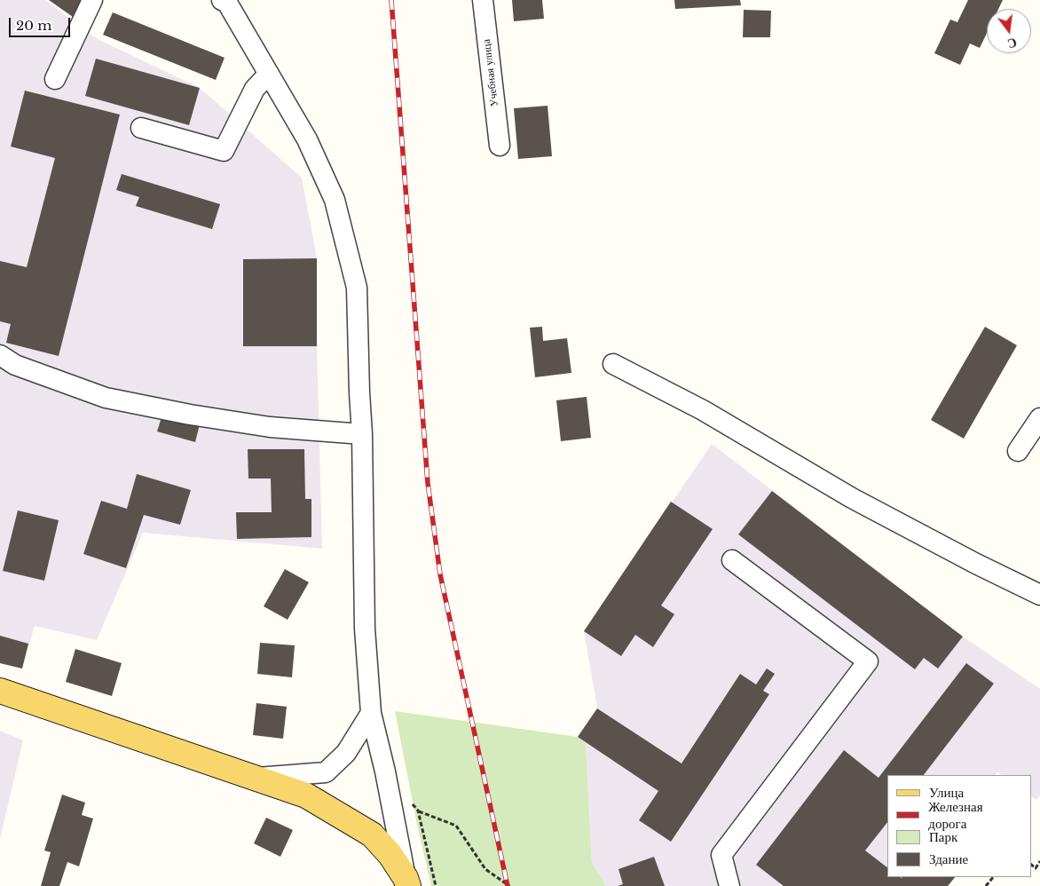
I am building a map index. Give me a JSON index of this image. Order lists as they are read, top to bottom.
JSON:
{
  "streets": {
    "street": ["Учебная улица"]
  },
  "legend": [
    "Улица",
    "Железная дорога",
    "Парк",
    "Здание"
  ],
  "scale_bar": "20 m",
  "north": "bottom"
}
